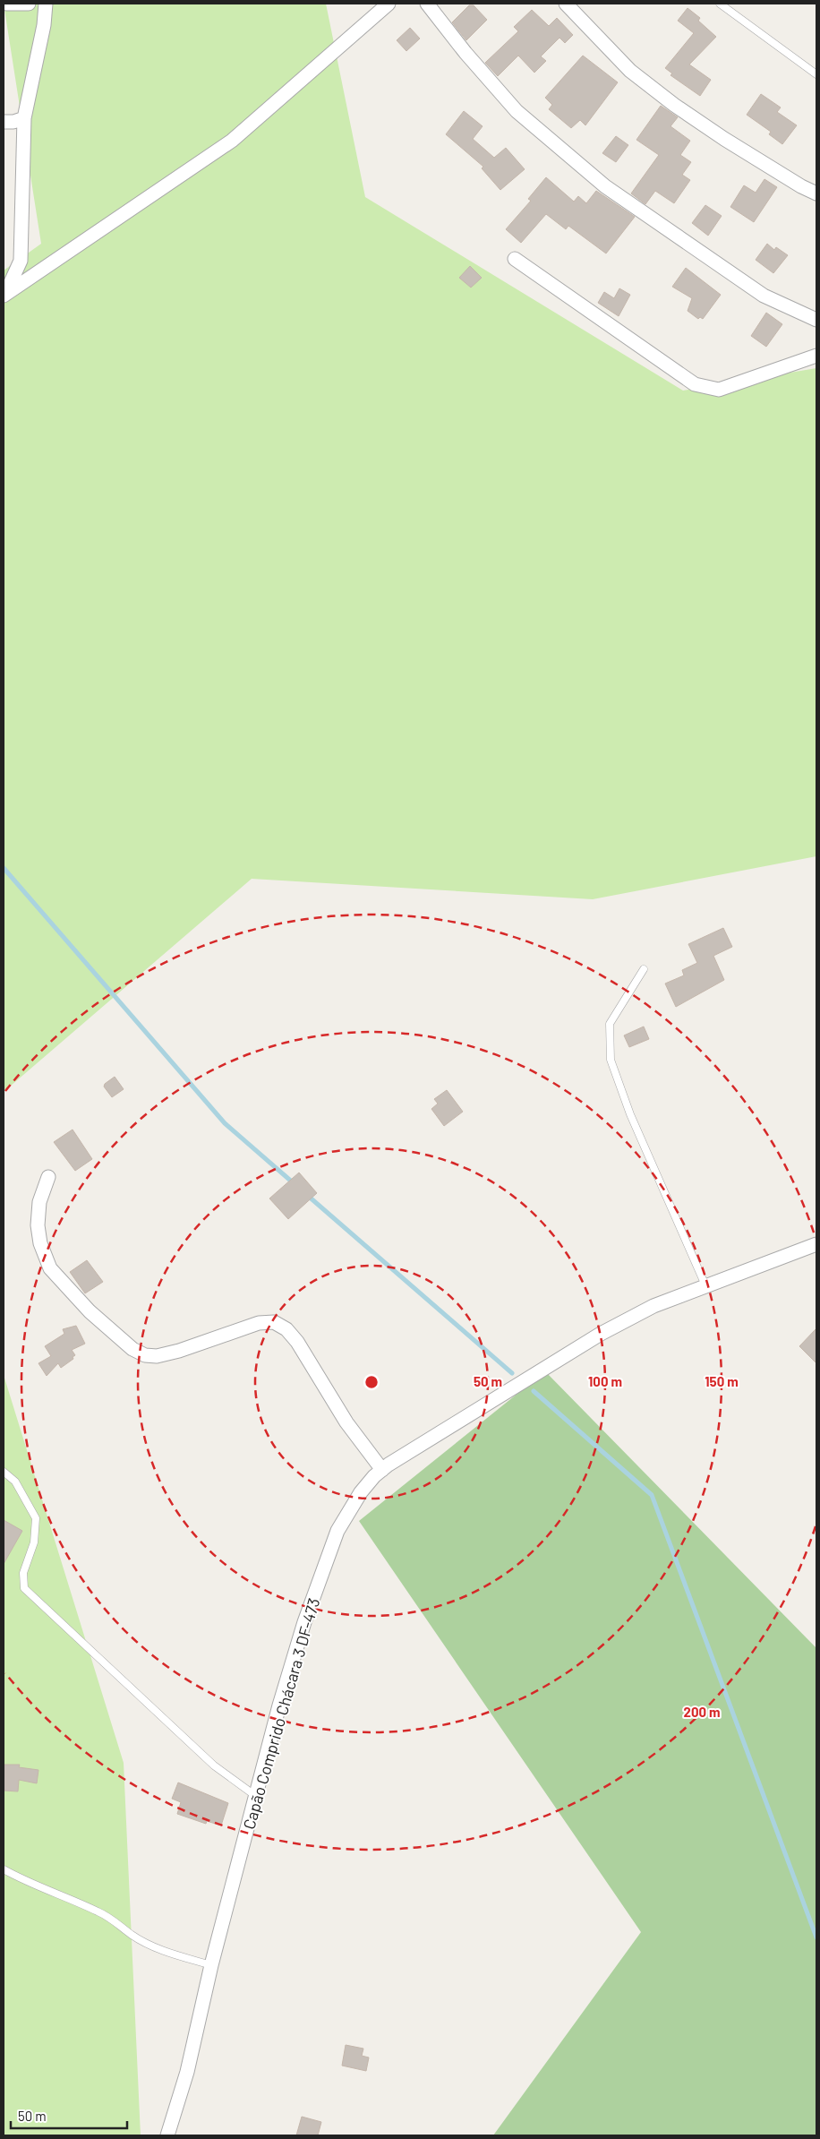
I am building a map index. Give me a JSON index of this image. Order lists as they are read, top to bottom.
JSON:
{
  "streets": {
    "street": ["Capão Comprido Chácara 3 DF-473"]
  },
  "scale_bar": "50 m",
  "rings": [
    "50 m",
    "100 m",
    "150 m",
    "200 m"
  ]
}
